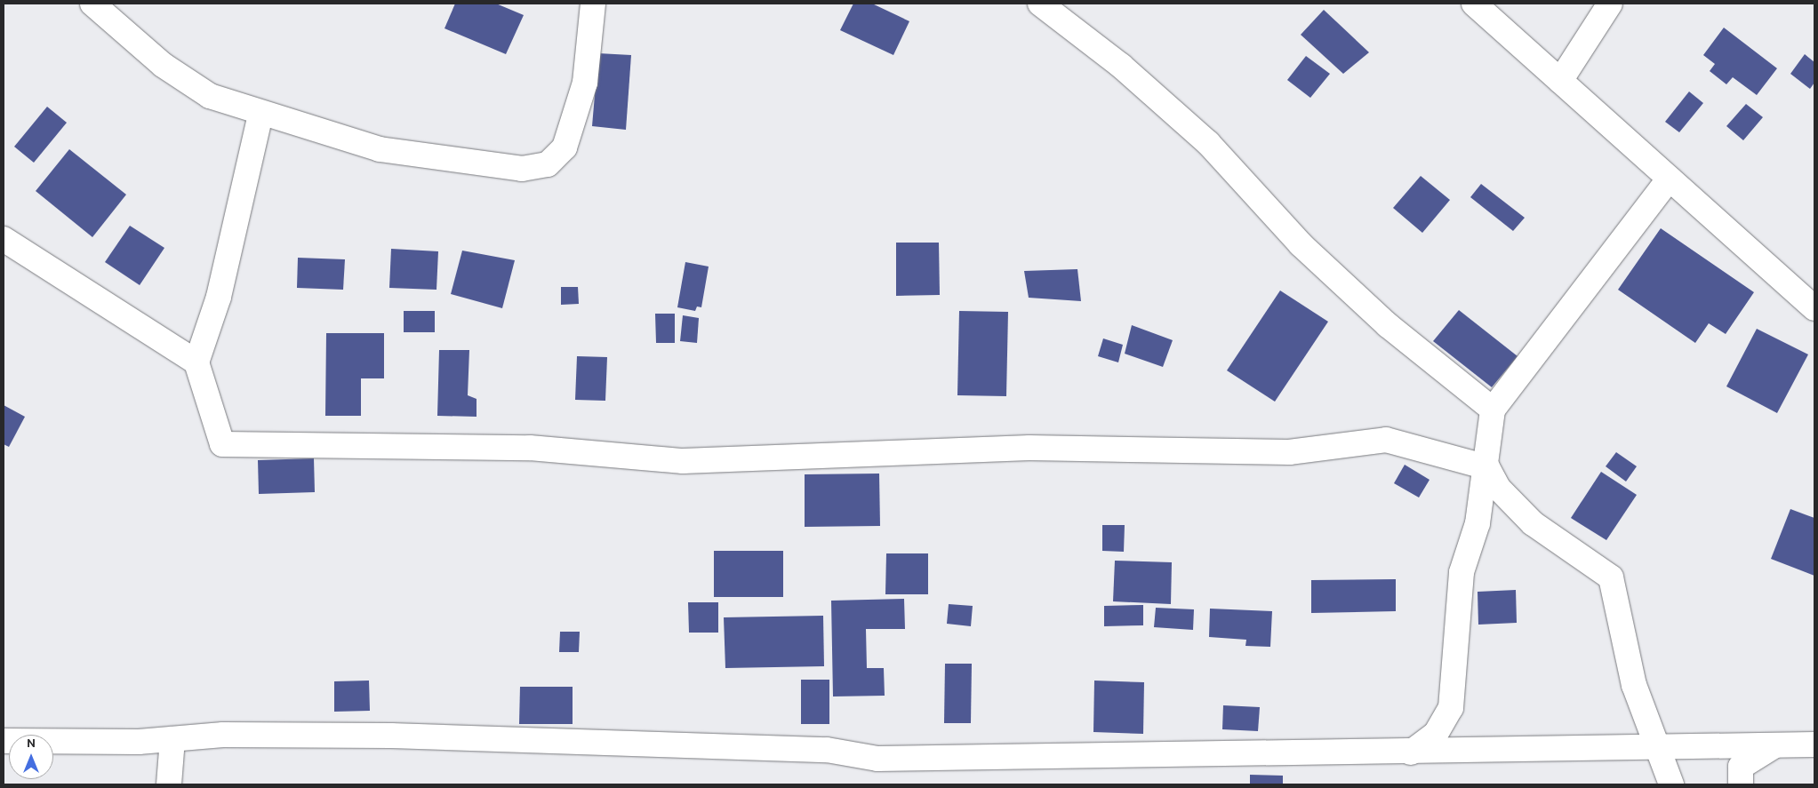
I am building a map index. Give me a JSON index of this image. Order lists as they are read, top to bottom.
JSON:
{
  "north": "top"
}
